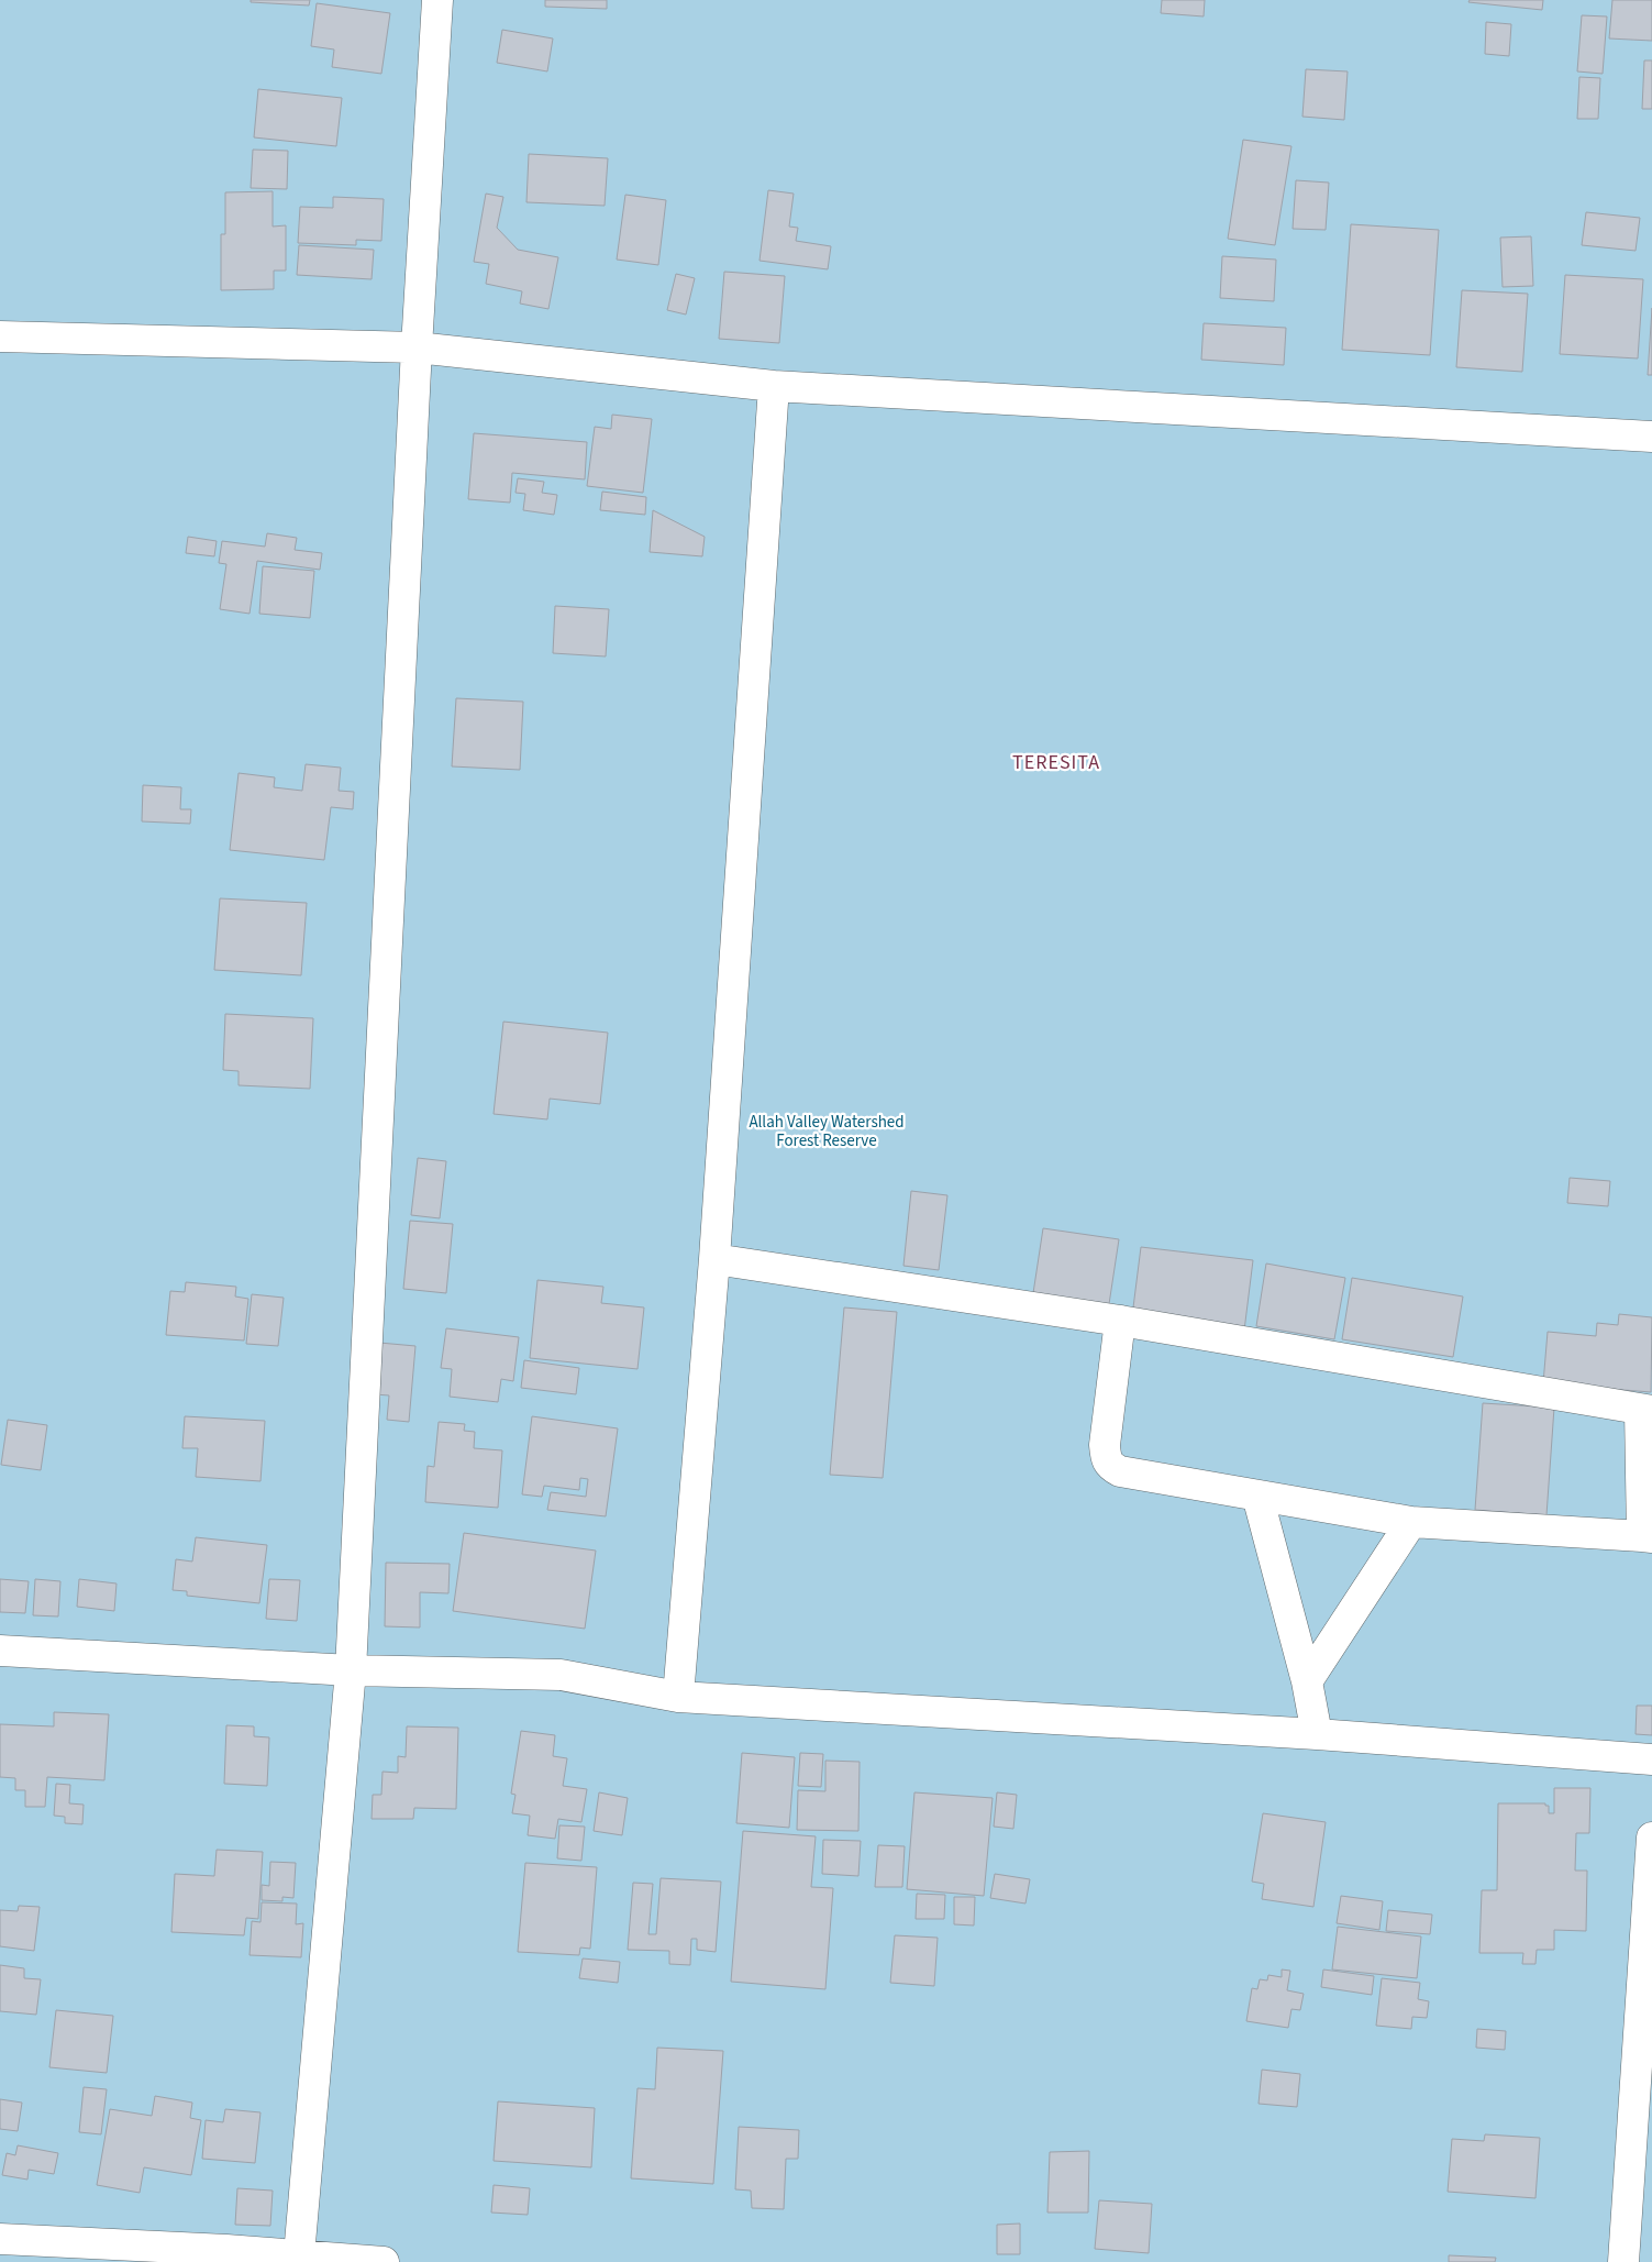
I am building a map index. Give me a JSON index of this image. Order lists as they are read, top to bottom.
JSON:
{
  "districts": ["TERESITA"],
  "parks": ["Allah Valley Watershed Forest Reserve"]
}
